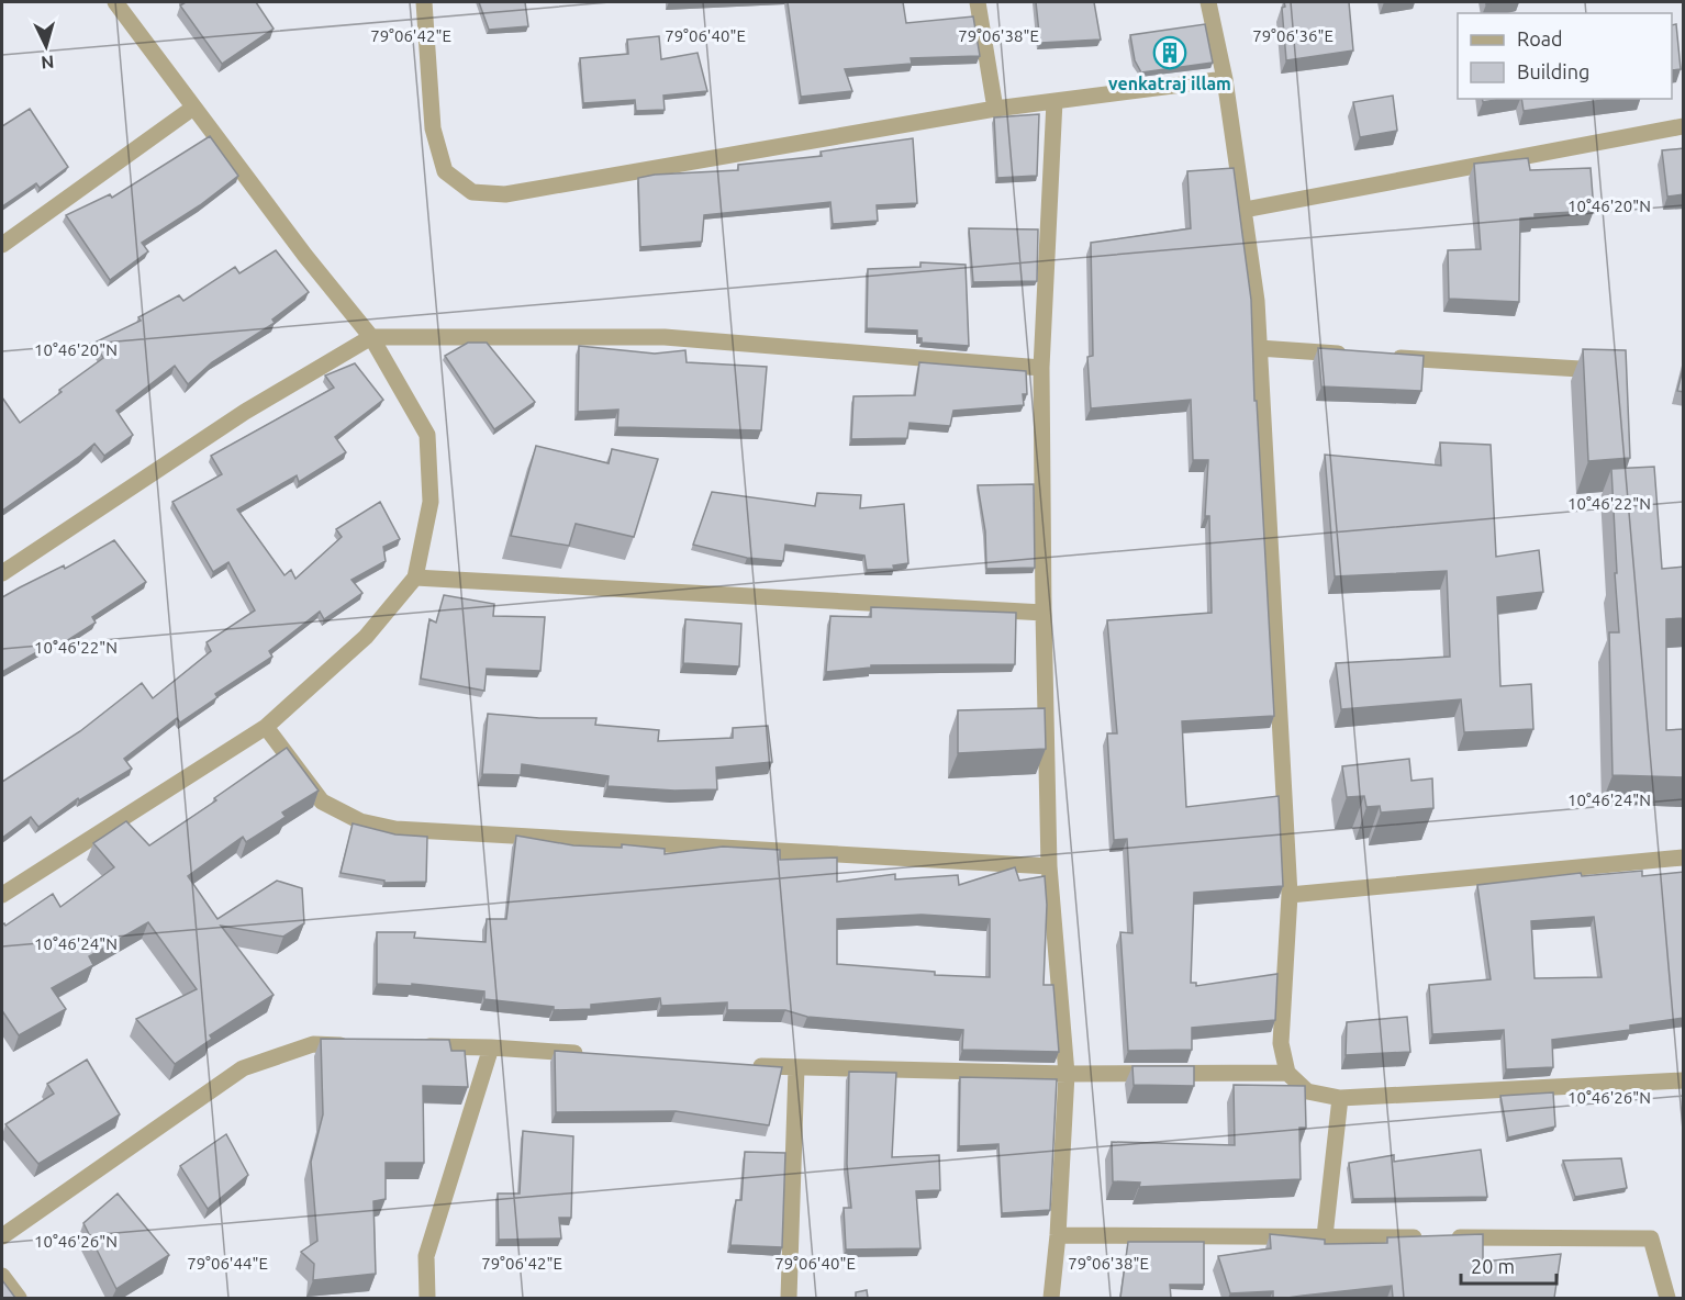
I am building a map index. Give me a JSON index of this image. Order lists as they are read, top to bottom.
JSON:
{
  "places": {
    "building": ["venkatraj illam"]
  },
  "legend": ["Road", "Building"],
  "scale_bar": "20 m",
  "north": "bottom",
  "coordinates": [
    "79°06'42\"E",
    "79°06'40\"E",
    "79°06'38\"E",
    "79°06'36\"E",
    "10°46'20\"N",
    "10°46'22\"N",
    "10°46'24\"N",
    "10°46'26\"N",
    "79°06'44\"E"
  ]
}
